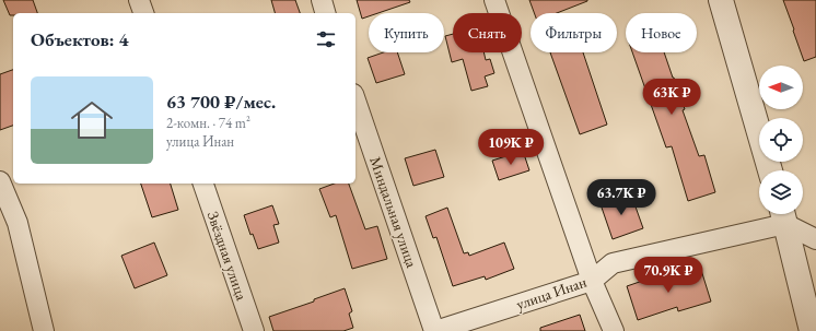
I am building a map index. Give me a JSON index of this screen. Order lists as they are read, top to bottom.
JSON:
{
  "streets": {
    "street": ["Миндальная улица", "Звёздная улица", "улица Инан"]
  },
  "crossings": [
    ["Миндальная улица", "улица Инан"]
  ],
  "north": "left",
  "page": {
    "chip": [
      "Купить",
      "Снять",
      "Фильтры",
      "Новое"
    ],
    "heading": "Объектов: 4",
    "list": [
      {
        "name": "63 700 ₽/мес.",
        "note": "2-комн. · 74 m² · улица Инан"
      }
    ],
    "price": [
      "63K ₽",
      "109K ₽",
      "63.7K ₽",
      "70.9K ₽"
    ]
  }
}
